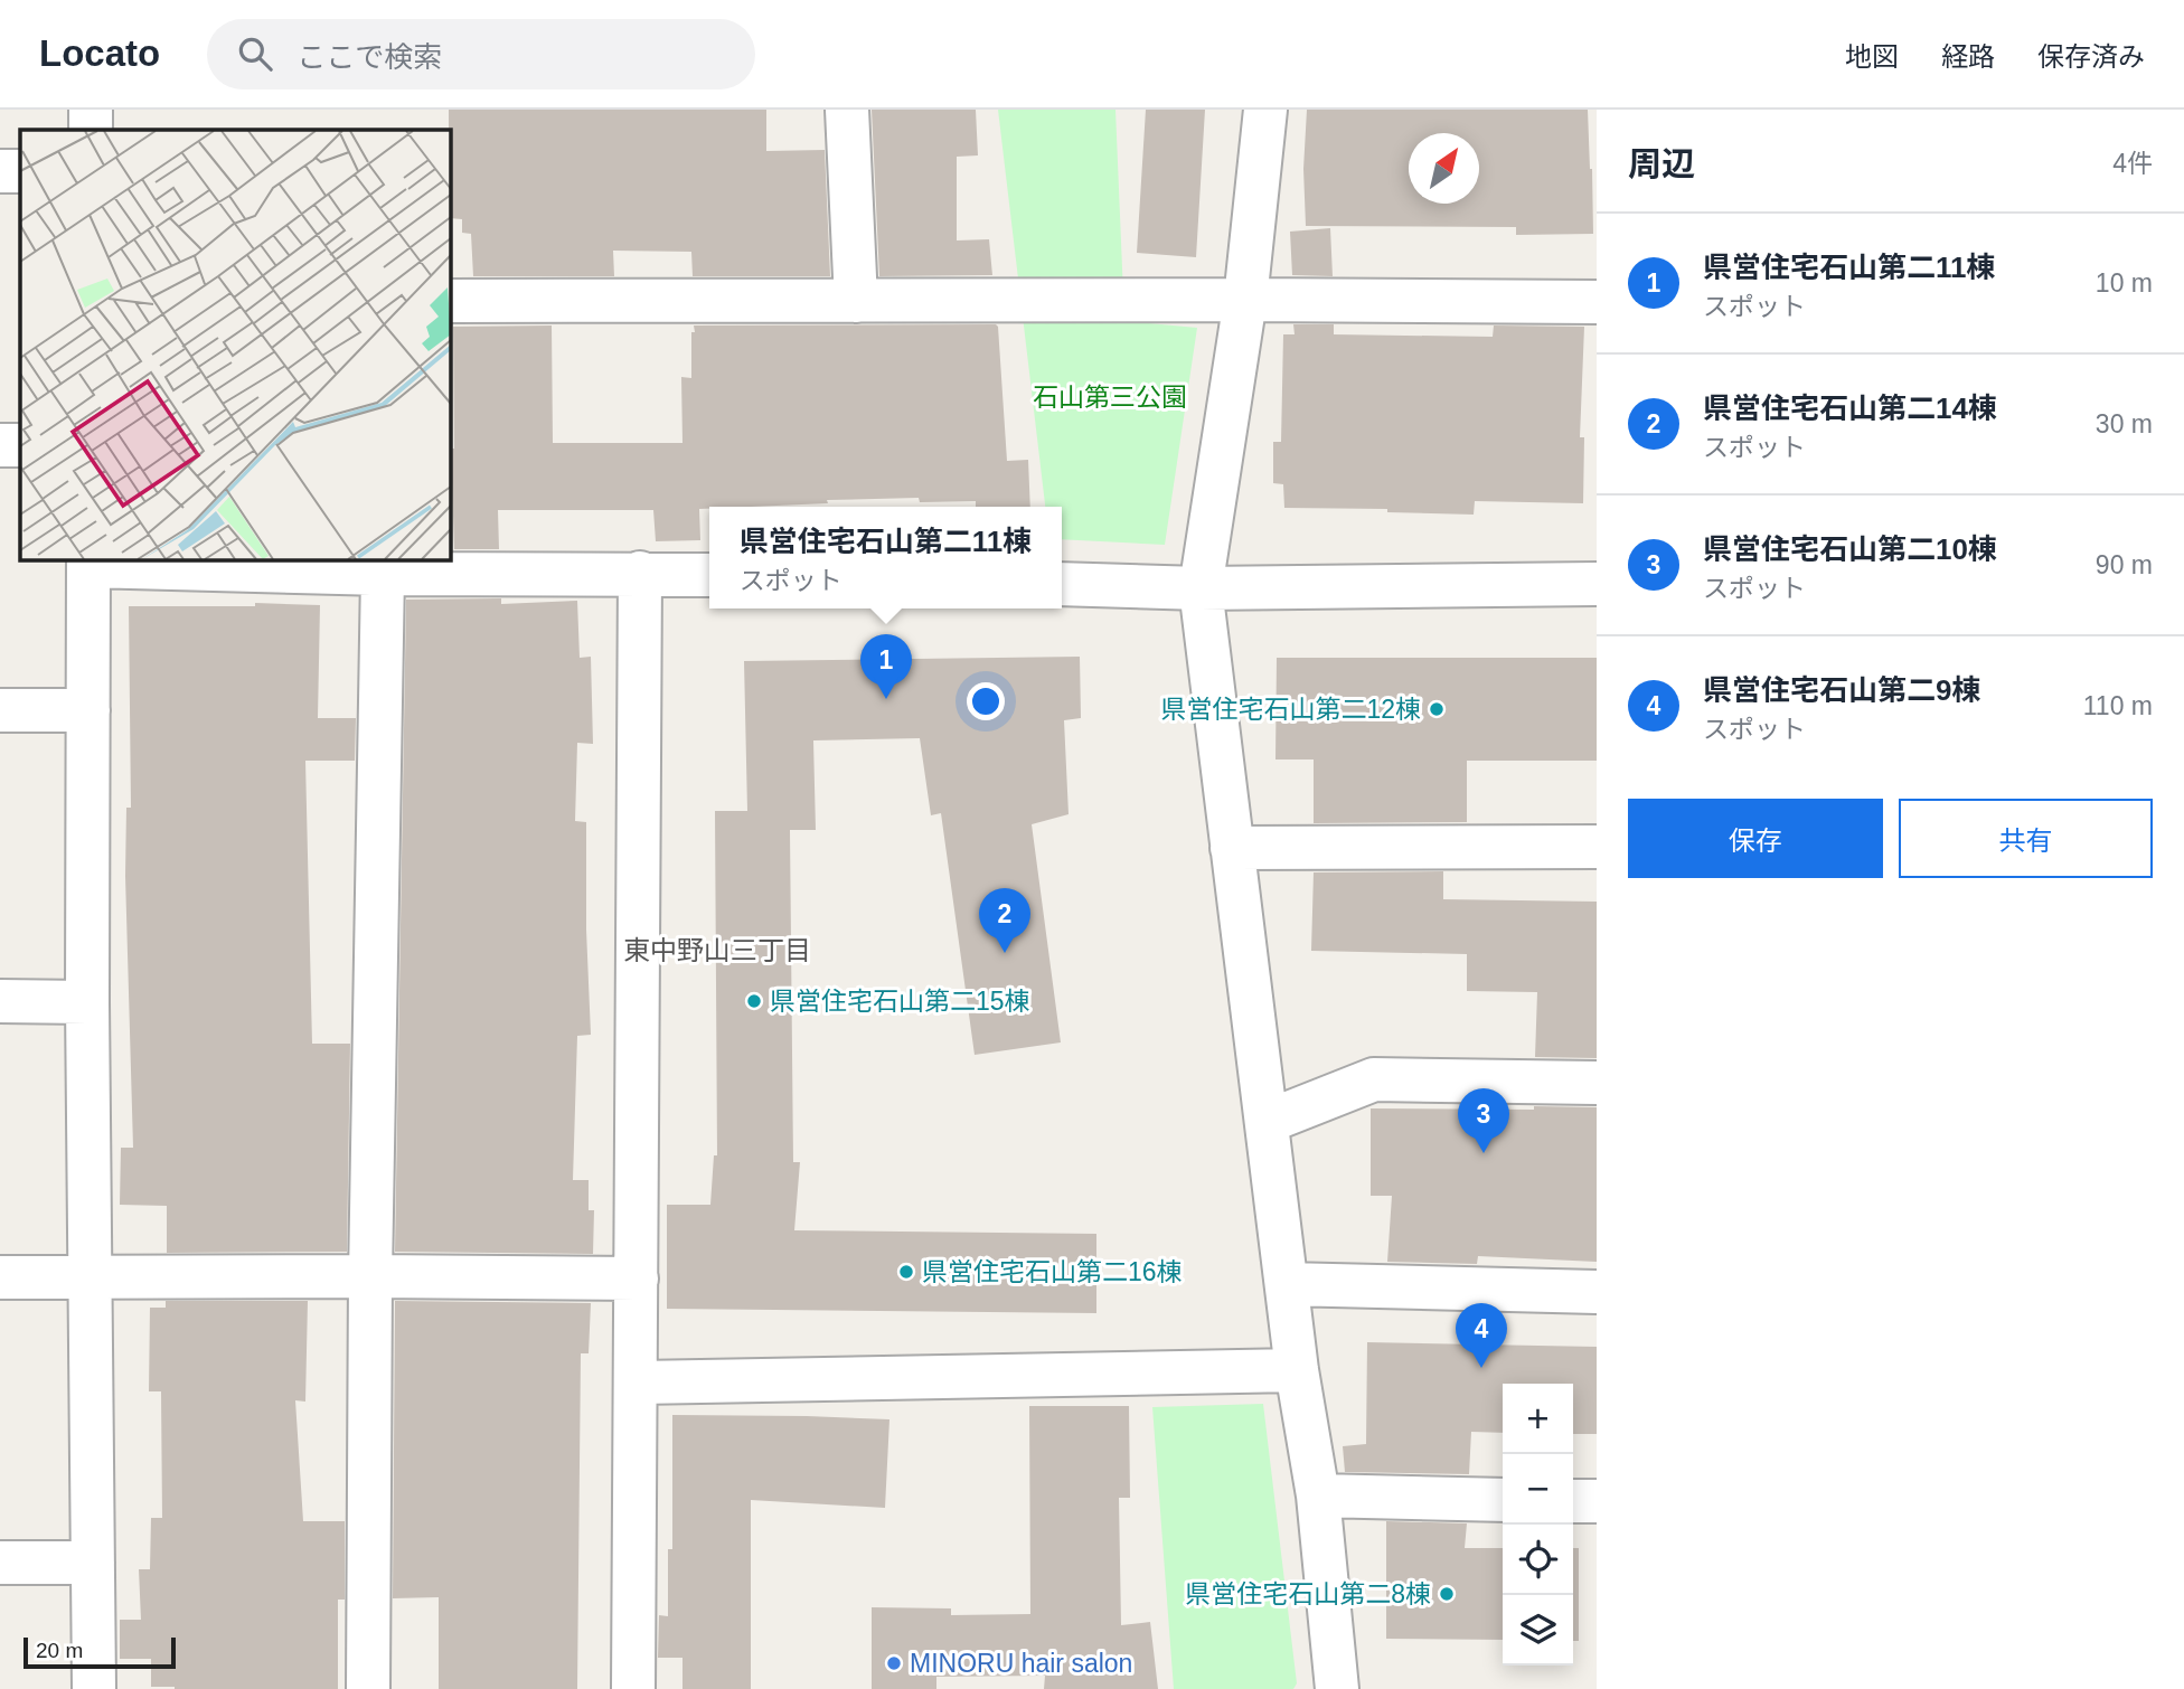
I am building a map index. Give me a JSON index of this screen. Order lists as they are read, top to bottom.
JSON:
{
  "districts": ["東中野山三丁目"],
  "parks": ["石山第三公園"],
  "places": [
    "県営住宅石山第二12棟",
    "県営住宅石山第二15棟",
    "県営住宅石山第二16棟",
    "県営住宅石山第二8棟",
    "MINORU hair salon"
  ],
  "scale_bar": "20 m",
  "north": "top right",
  "page": {
    "header": "Locato",
    "search": "ここで検索",
    "nav": ["地図", "経路", "保存済み"],
    "heading": ["周辺", "4件"],
    "list": [
      {
        "mark": "1",
        "name": "県営住宅石山第二11棟",
        "note": "スポット",
        "value": "10 m"
      },
      {
        "mark": "2",
        "name": "県営住宅石山第二14棟",
        "note": "スポット",
        "value": "30 m"
      },
      {
        "mark": "3",
        "name": "県営住宅石山第二10棟",
        "note": "スポット",
        "value": "90 m"
      },
      {
        "mark": "4",
        "name": "県営住宅石山第二9棟",
        "note": "スポット",
        "value": "110 m"
      }
    ],
    "popup": ["県営住宅石山第二11棟", "スポット"],
    "pins": [
      "1",
      "2",
      "3",
      "4"
    ],
    "buttons": ["保存", "共有"],
    "map_buttons": ["+", "−"],
    "scale": "20 m"
  }
}
